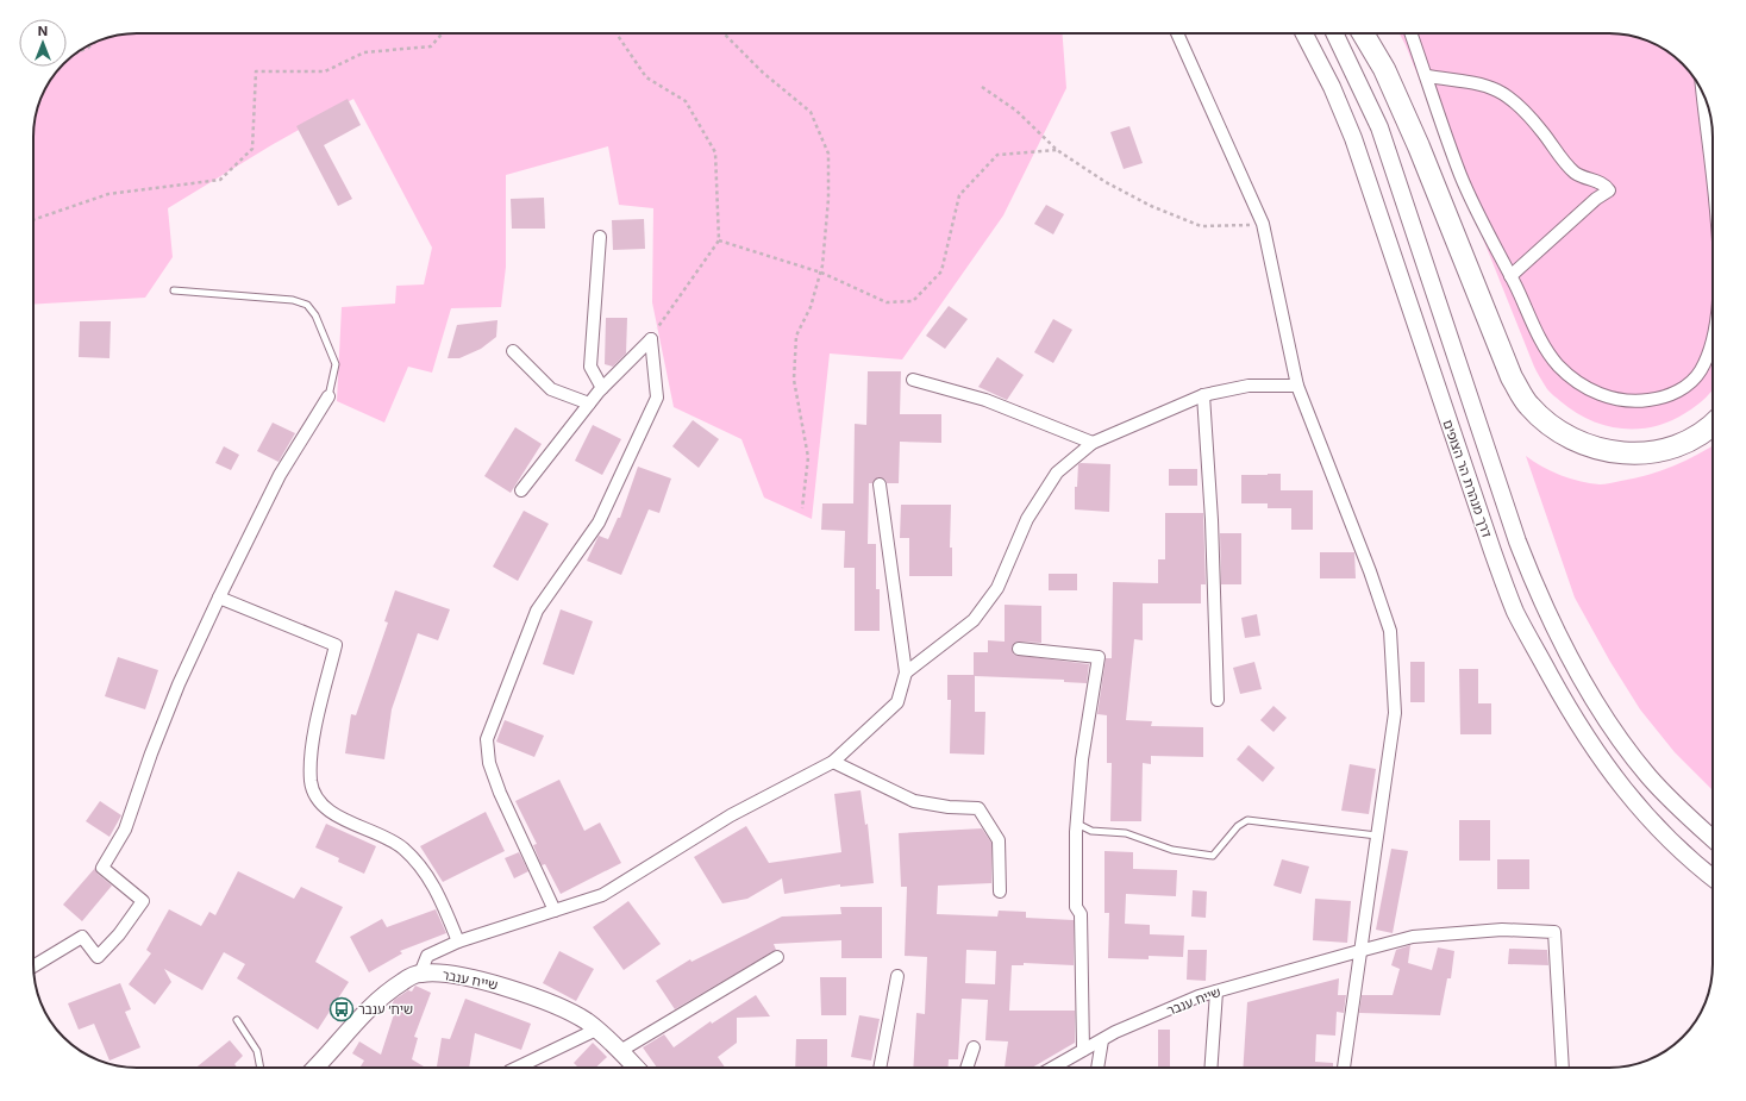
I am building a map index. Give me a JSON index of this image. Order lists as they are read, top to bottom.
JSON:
{
  "streets": {
    "main road": ["דרך מנהרת הר הצופים", "שייח ענבר"]
  },
  "places": {
    "bus stop": ["שיח׳ ענבר"]
  },
  "north": "top"
}
